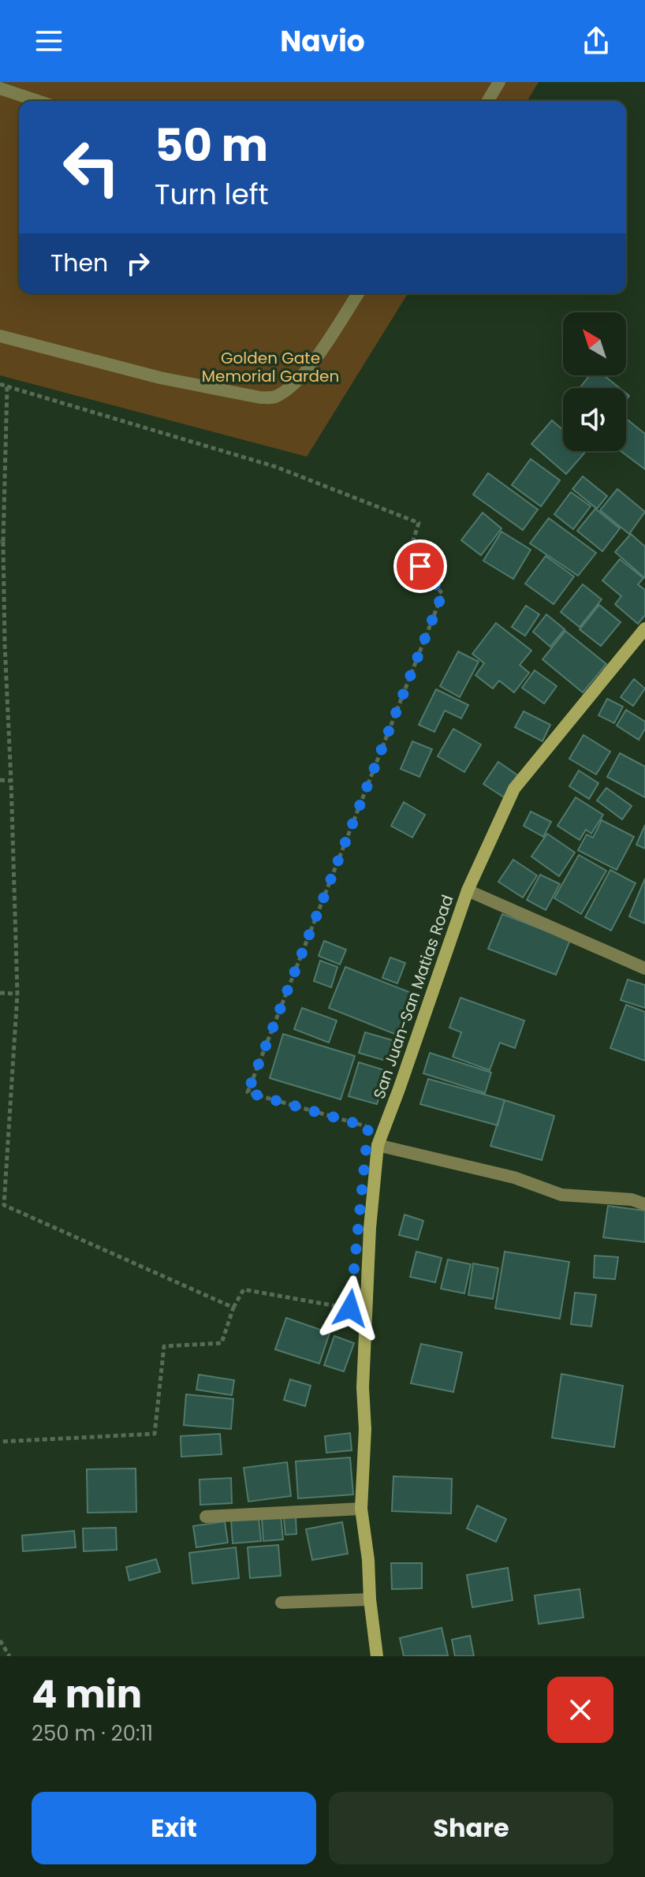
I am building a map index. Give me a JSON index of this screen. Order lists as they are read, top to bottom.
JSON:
{
  "streets": {
    "street": ["San Juan-San Matias Road"]
  },
  "parks": ["Golden Gate Memorial Garden"],
  "north": "top left",
  "page": {
    "header": "Navio",
    "turn": ["50 m", "Turn left"],
    "then": "Then",
    "heading": ["4 min", "250 m · 20:11"],
    "buttons": ["Exit", "Share"]
  }
}
